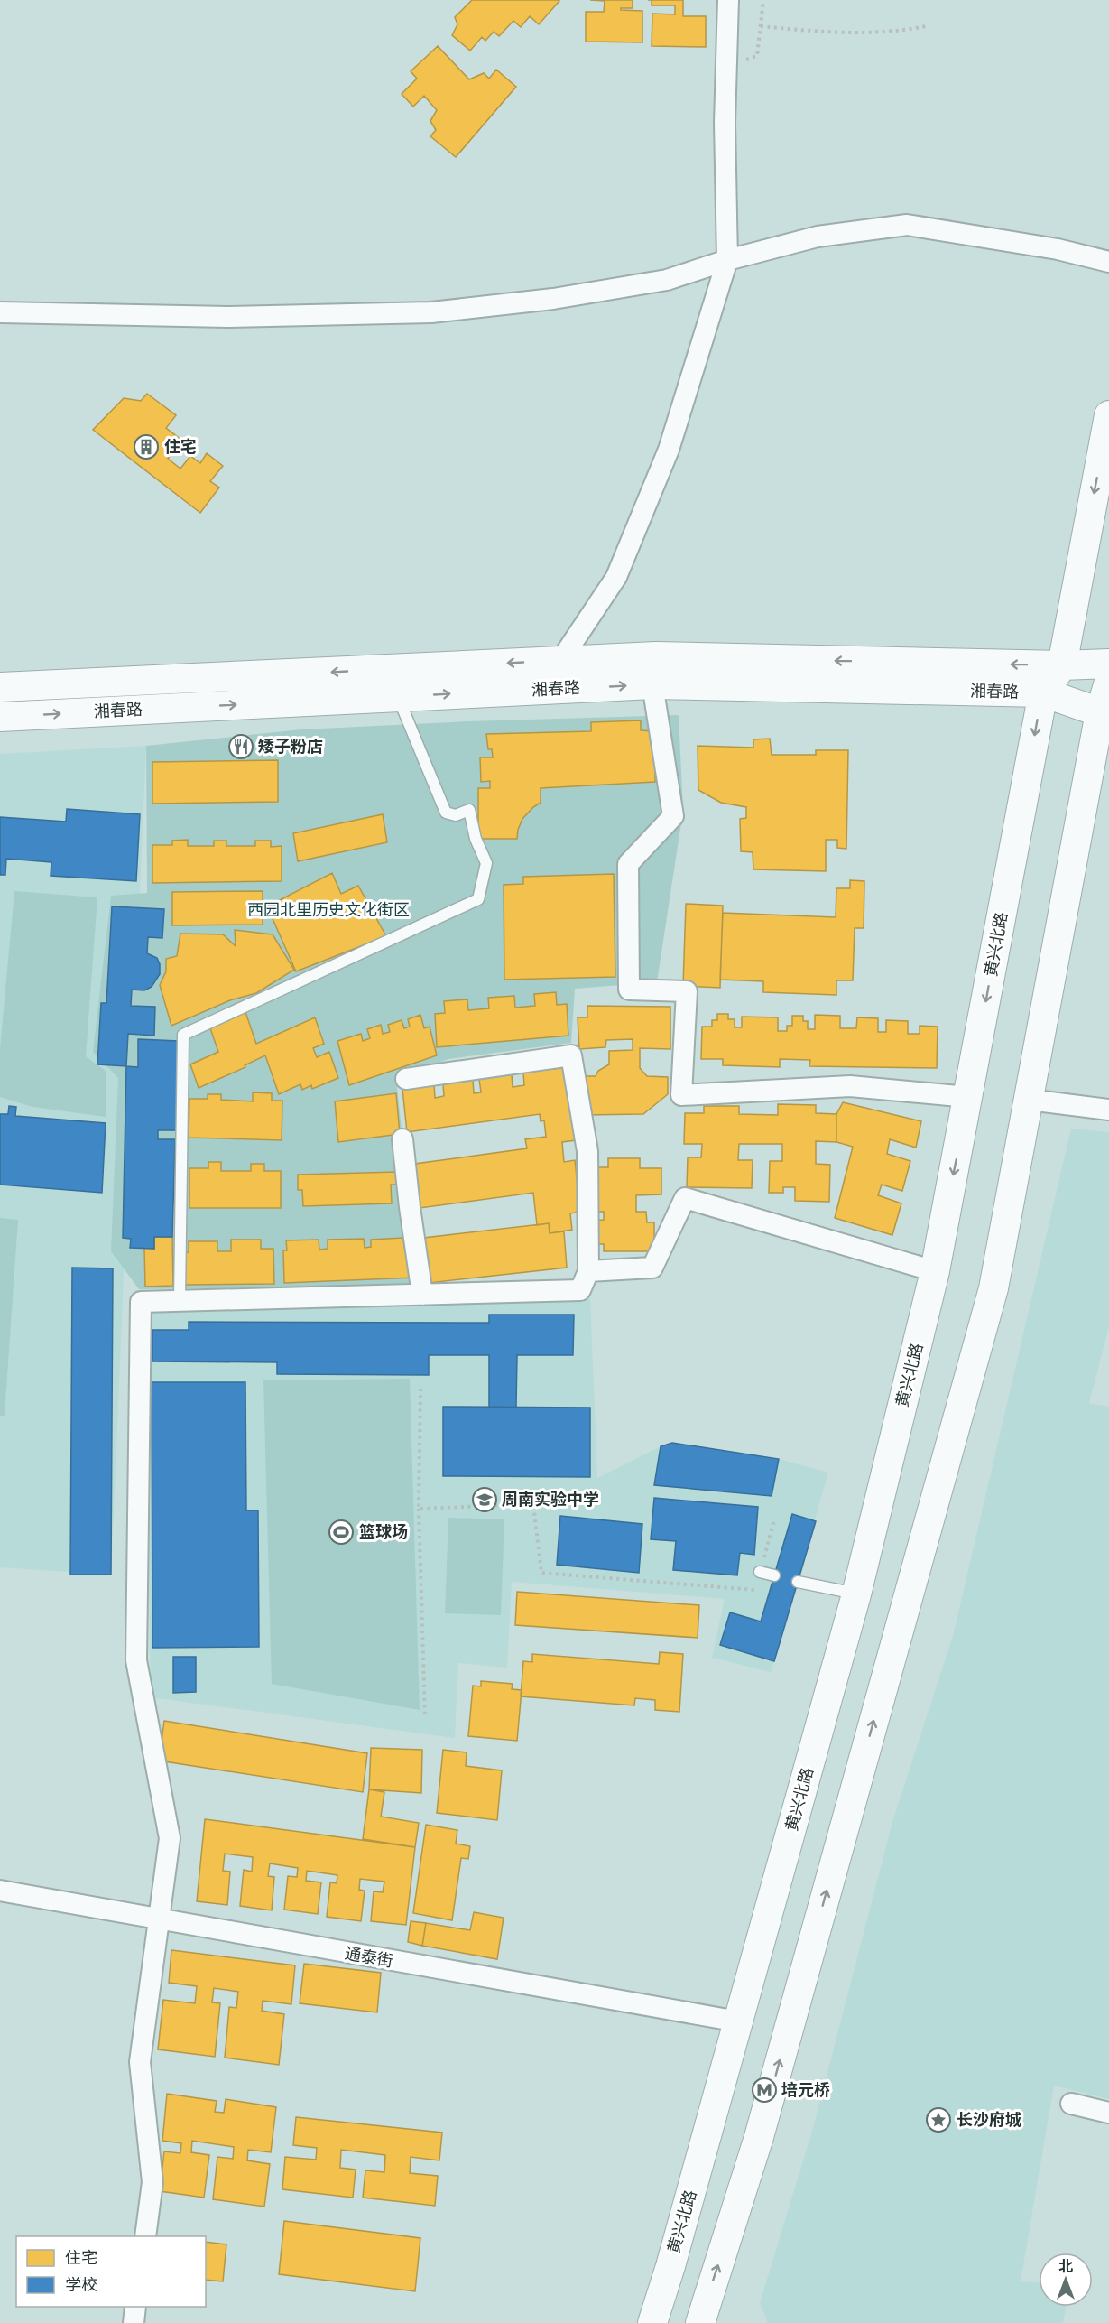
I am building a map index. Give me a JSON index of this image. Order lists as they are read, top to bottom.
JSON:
{
  "streets": {
    "main road": ["湘春路", "黄兴北路"],
    "street": ["通泰街"]
  },
  "crossings": [
    ["湘春路", "黄兴北路"],
    ["黄兴北路", "通泰街"]
  ],
  "parks": ["西园北里历史文化街区"],
  "places": {
    "building": ["住宅"],
    "restaurant": ["矮子粉店"],
    "school or university": ["周南实验中学"],
    "sports": ["篮球场"],
    "metro station": ["培元桥"],
    "place": ["长沙府城"]
  },
  "legend": ["住宅", "学校"],
  "north": "top"
}
